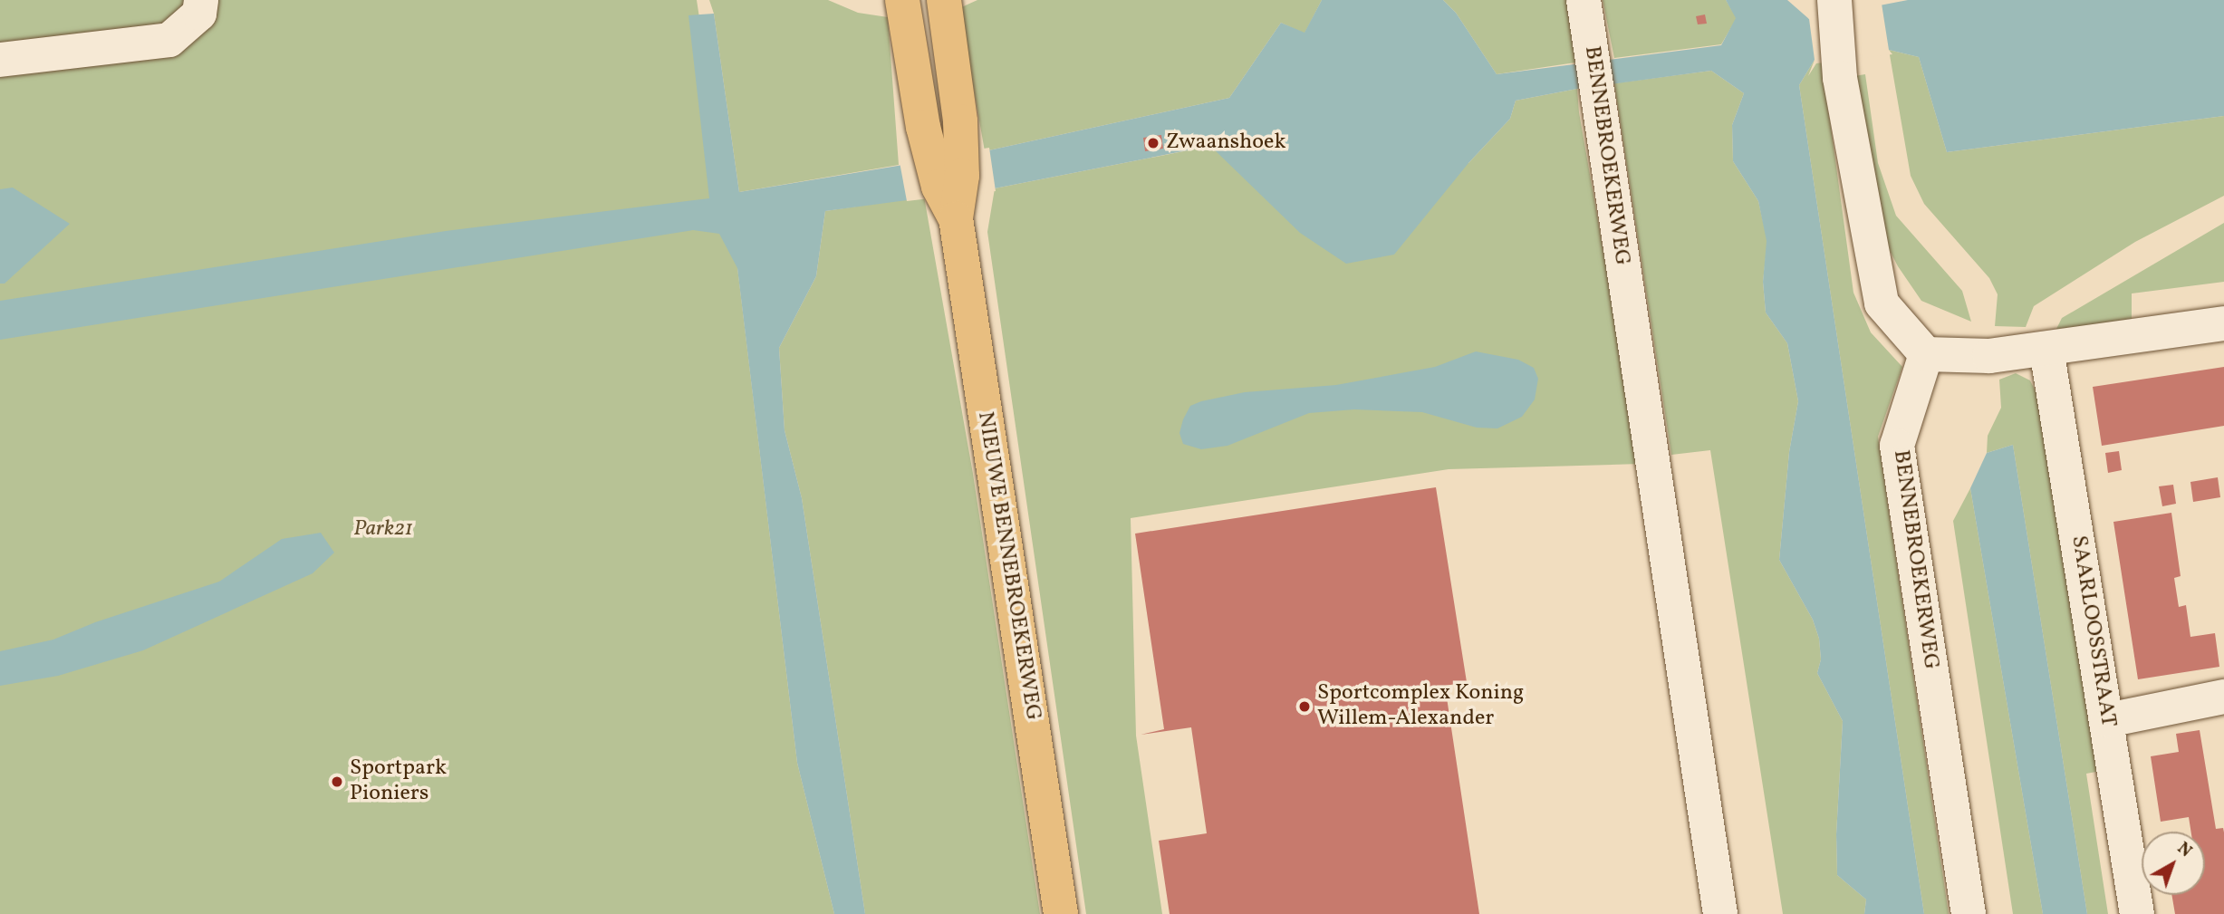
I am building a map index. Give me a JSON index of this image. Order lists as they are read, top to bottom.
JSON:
{
  "streets": {
    "main road": ["NIEUWE BENNEBROEKERWEG"],
    "street": ["BENNEBROEKERWEG", "SAARLOOSSTRAAT"]
  },
  "parks": ["Park21"],
  "places": ["Zwaanshoek", "Sportcomplex Koning Willem-Alexander", "Sportpark Pioniers"],
  "north": "top right"
}
